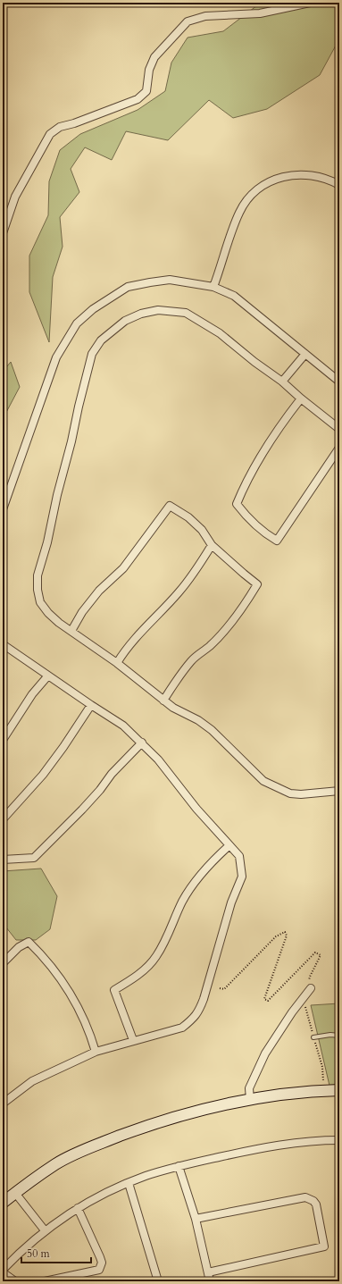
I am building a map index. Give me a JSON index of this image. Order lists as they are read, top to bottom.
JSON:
{
  "scale_bar": "50 m"
}
